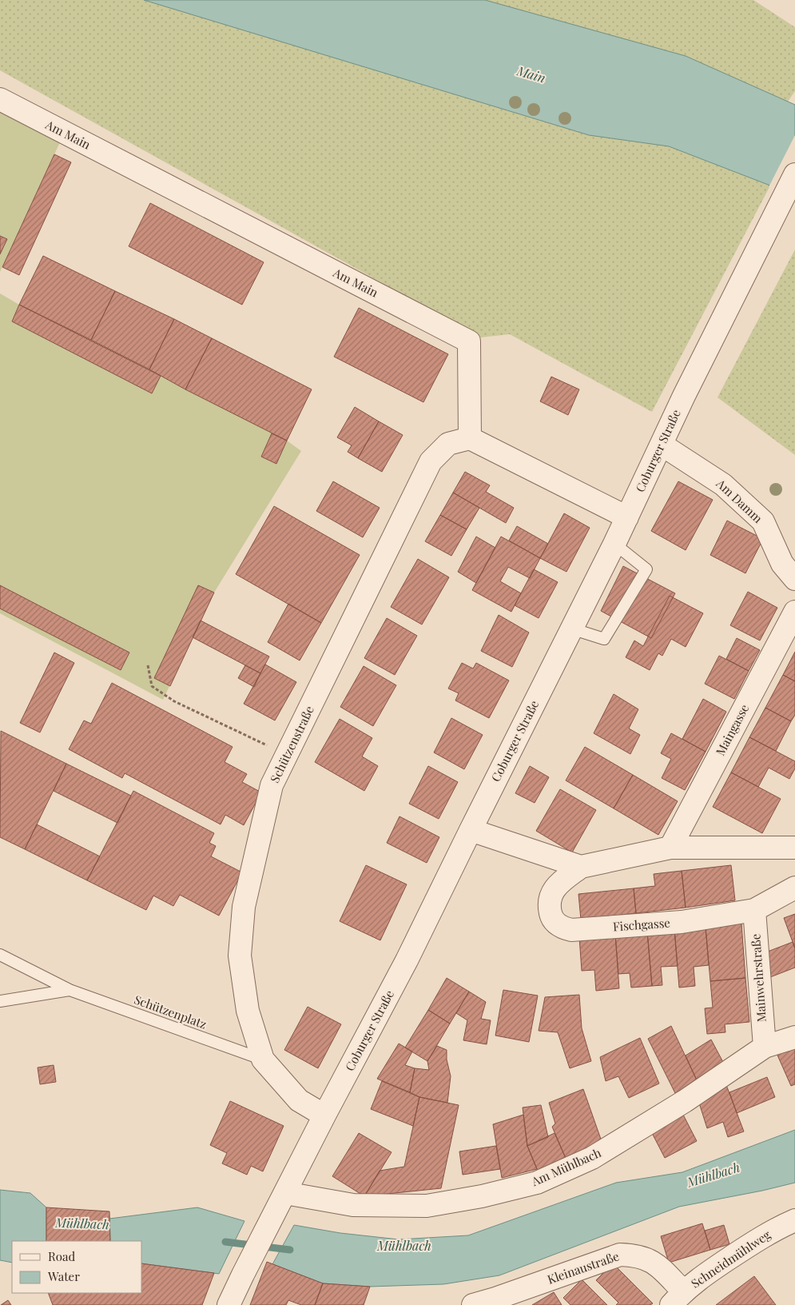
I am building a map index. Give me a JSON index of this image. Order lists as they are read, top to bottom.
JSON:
{
  "streets": {
    "street": [
      "Am Main",
      "Coburger Straße",
      "Am Damm",
      "Maingasse",
      "Schützenstraße",
      "Fischgasse",
      "Mainwehrstraße",
      "Am Mühlbach",
      "Schneidmühlweg",
      "Kleinaustraße"
    ],
    "lane": ["Schützenplatz"]
  },
  "crossings": [
    ["Am Main", "Schützenstraße"],
    ["Coburger Straße", "Am Damm"],
    ["Coburger Straße", "Schützenstraße"],
    ["Coburger Straße", "Am Mühlbach"],
    ["Maingasse", "Fischgasse"],
    ["Schützenstraße", "Schützenplatz"],
    ["Fischgasse", "Mainwehrstraße"],
    ["Mainwehrstraße", "Am Mühlbach"],
    ["Schneidmühlweg", "Kleinaustraße"]
  ],
  "water": ["Main", "Mühlbach"],
  "legend": ["Road", "Water"]
}
